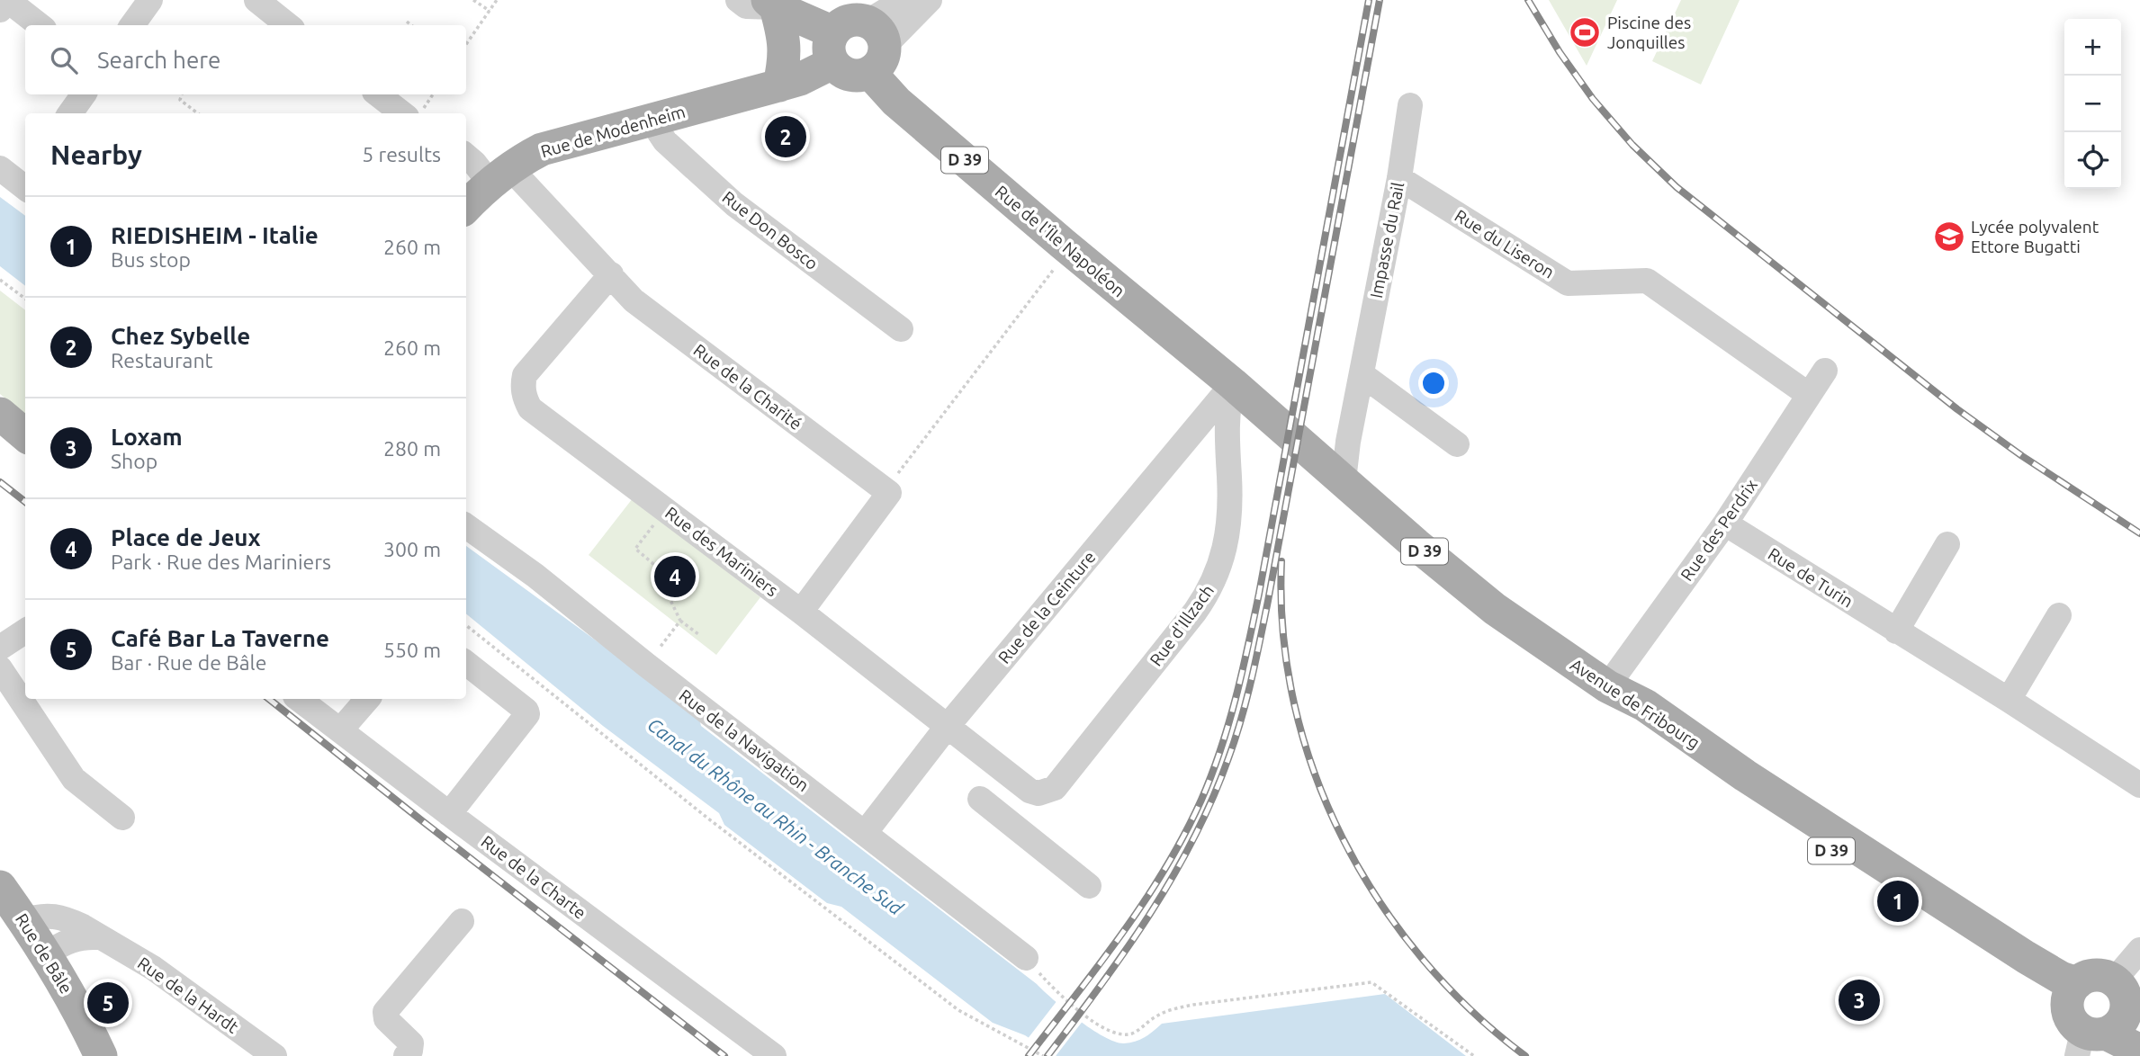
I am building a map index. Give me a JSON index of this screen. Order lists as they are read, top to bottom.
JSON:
{
  "streets": {
    "main road": [
      "Rue de Modenheim",
      "D 39",
      "Rue de l'Île Napoléon",
      "Avenue de Fribourg",
      "Rue de Bâle"
    ],
    "street": [
      "Rue Don Bosco",
      "Impasse du Rail",
      "Rue du Liseron",
      "Rue de la Charité",
      "Rue des Perdrix",
      "Rue des Mariniers",
      "Rue de Turin",
      "Rue de la Ceinture",
      "Rue d'Illzach",
      "Rue de la Navigation",
      "Rue de la Charte",
      "Rue de la Hardt"
    ]
  },
  "crossings": [
    ["Rue de Modenheim", "Rue Don Bosco"],
    ["Rue de Modenheim", "Rue de l'Île Napoléon"],
    ["Rue de Modenheim", "Rue de la Charité"],
    ["Impasse du Rail", "Rue du Liseron"],
    ["Impasse du Rail", "Avenue de Fribourg"],
    ["Rue de l'Île Napoléon", "Rue de la Ceinture"],
    ["Rue de l'Île Napoléon", "Rue d'Illzach"],
    ["Rue de l'Île Napoléon", "Avenue de Fribourg"],
    ["Rue du Liseron", "Rue des Perdrix"],
    ["Rue de la Charité", "Rue des Mariniers"],
    ["Rue des Perdrix", "Rue de Turin"],
    ["Rue des Perdrix", "Avenue de Fribourg"],
    ["Rue des Mariniers", "Rue de la Ceinture"],
    ["Rue des Mariniers", "Rue d'Illzach"],
    ["Rue de la Ceinture", "Rue d'Illzach"],
    ["Rue de la Ceinture", "Avenue de Fribourg"],
    ["Rue de la Ceinture", "Rue de la Navigation"],
    ["Rue d'Illzach", "Avenue de Fribourg"],
    ["Rue de Bâle", "Rue de la Hardt"]
  ],
  "water": ["Canal du Rhône au Rhin - Branche Sud"],
  "places": {
    "sports": ["Piscine des Jonquilles"],
    "school or university": ["Lycée polyvalent Ettore Bugatti"]
  },
  "page": {
    "map_buttons": ["+", "−"],
    "search": "Search here",
    "pins": [
      "2",
      "4",
      "1",
      "3",
      "5"
    ],
    "heading": ["Nearby", "5 results"],
    "list": [
      {
        "mark": "1",
        "name": "RIEDISHEIM - Italie",
        "note": "Bus stop",
        "value": "260 m"
      },
      {
        "mark": "2",
        "name": "Chez Sybelle",
        "note": "Restaurant",
        "value": "260 m"
      },
      {
        "mark": "3",
        "name": "Loxam",
        "note": "Shop",
        "value": "280 m"
      },
      {
        "mark": "4",
        "name": "Place de Jeux",
        "note": "Park · Rue des Mariniers",
        "value": "300 m"
      },
      {
        "mark": "5",
        "name": "Café Bar La Taverne",
        "note": "Bar · Rue de Bâle",
        "value": "550 m"
      }
    ]
  }
}
